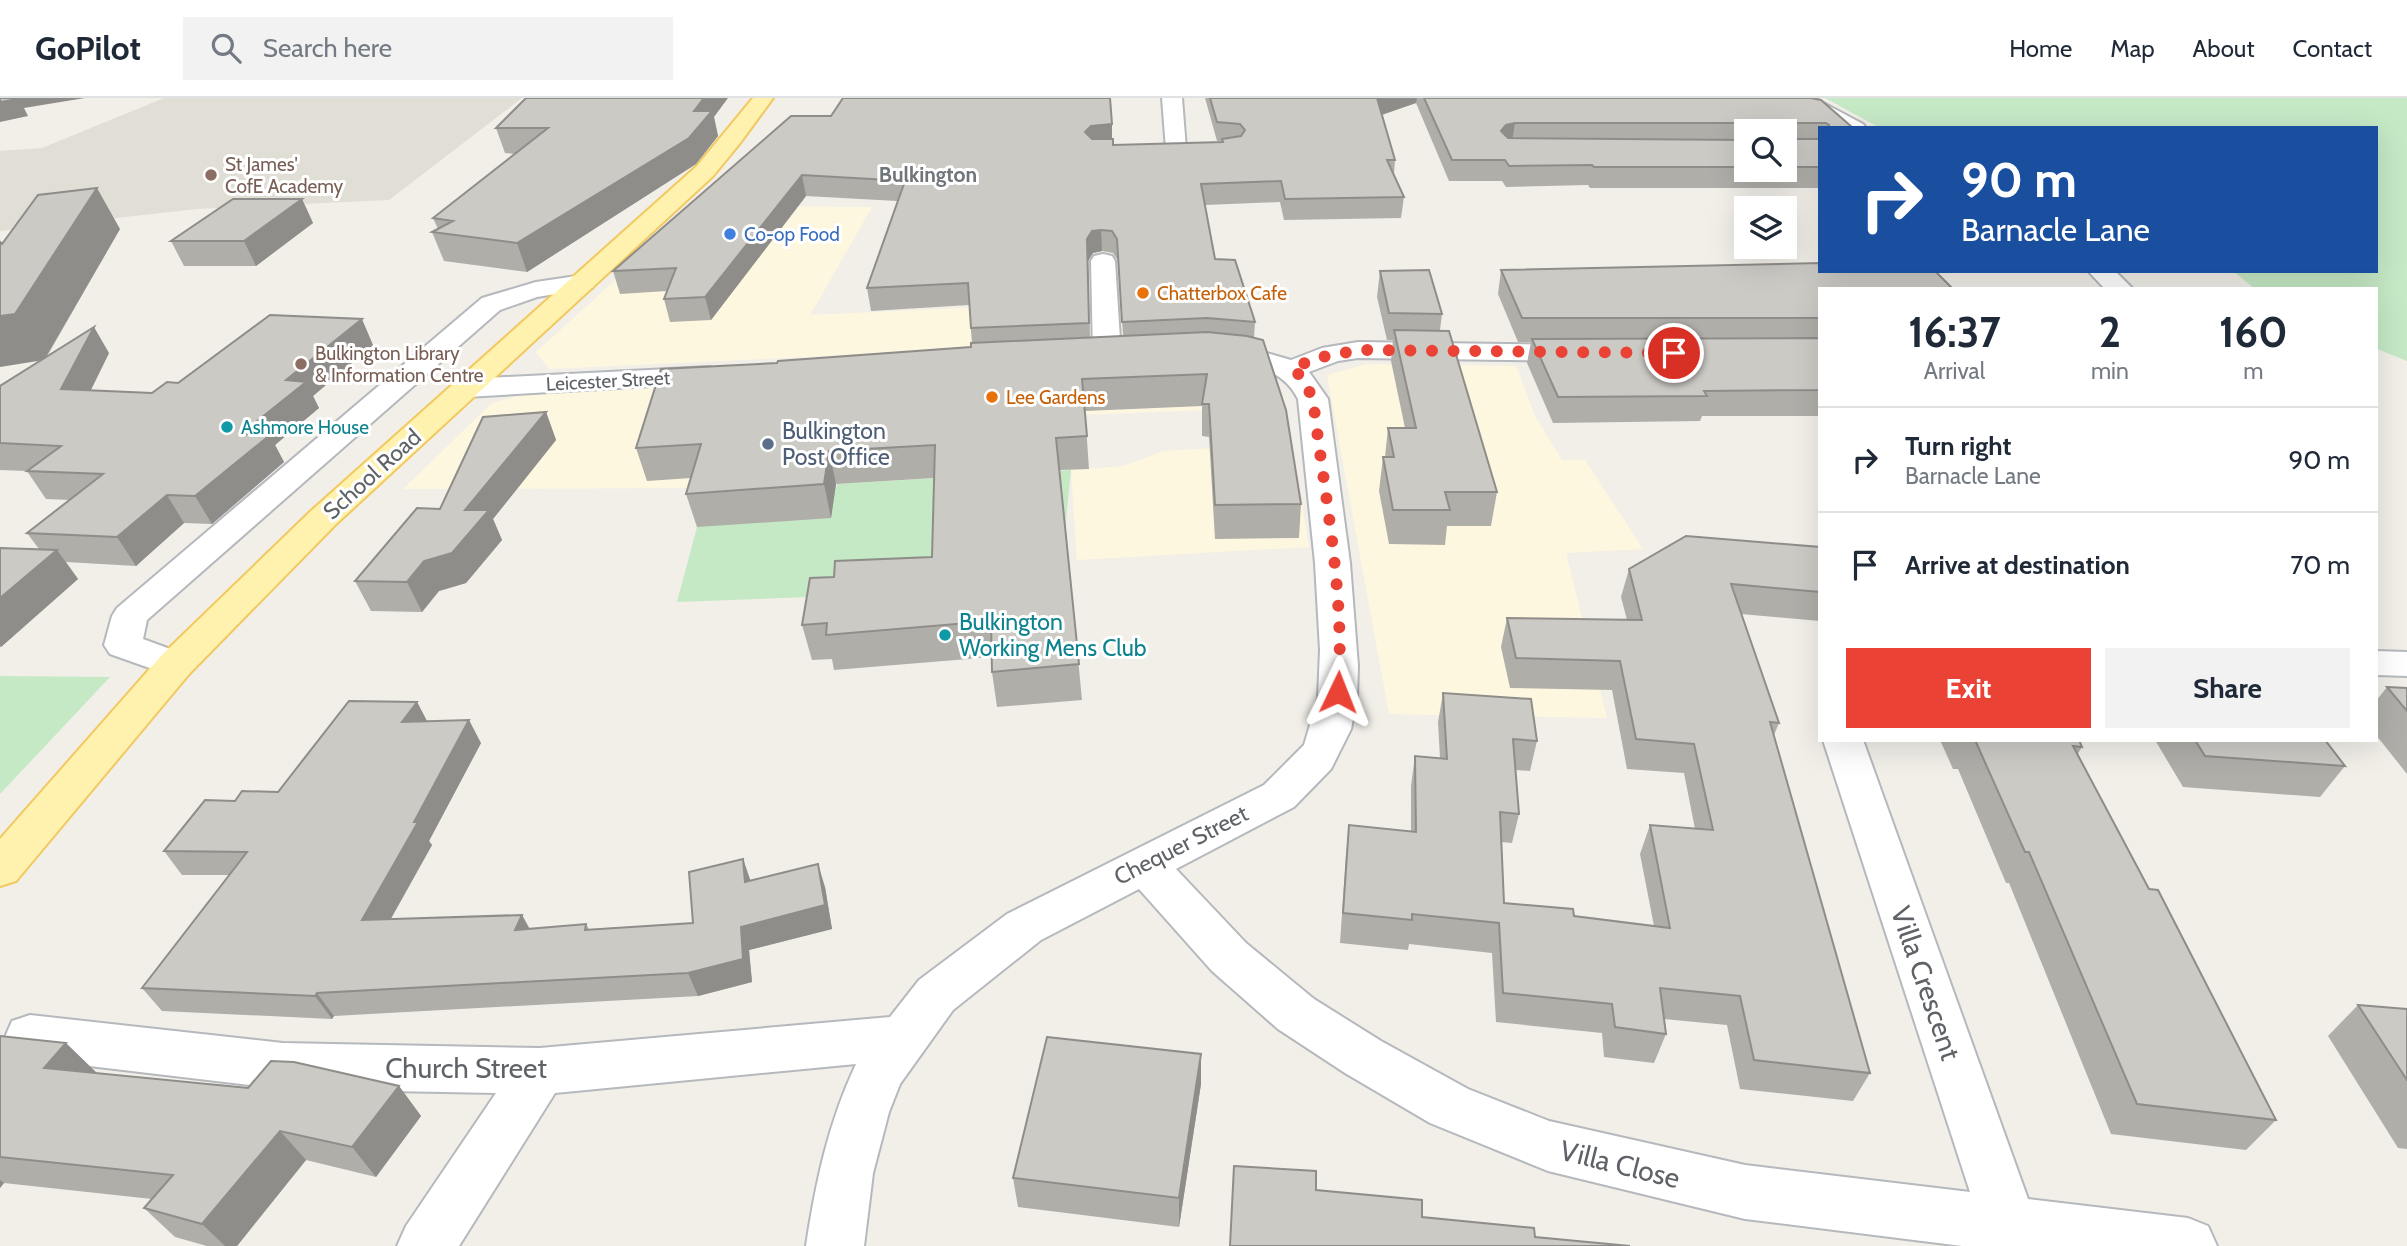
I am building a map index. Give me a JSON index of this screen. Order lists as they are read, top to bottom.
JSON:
{
  "streets": {
    "main road": ["School Road"],
    "street": [
      "Leicester Street",
      "Chequer Street",
      "Villa Crescent",
      "Church Street",
      "Villa Close"
    ]
  },
  "crossings": [
    ["Leicester Street", "School Road"],
    ["Chequer Street", "Church Street"],
    ["Chequer Street", "Villa Close"],
    ["Villa Crescent", "Villa Close"]
  ],
  "districts": ["Bulkington"],
  "places": [
    "St James' CofE Academy",
    "Co-op Food",
    "Chatterbox Cafe",
    "Bulkington Library & Information Centre",
    "Lee Gardens",
    "Ashmore House",
    "Bulkington Post Office",
    "Bulkington Working Mens Club"
  ],
  "page": {
    "header": "GoPilot",
    "search": "Search here",
    "nav": [
      "Home",
      "Map",
      "About",
      "Contact"
    ],
    "turn": ["90 m", "Barnacle Lane"],
    "eta": [
      "16:37",
      "Arrival",
      "2",
      "min",
      "160",
      "m"
    ],
    "list": [
      {
        "name": "Turn right",
        "note": "Barnacle Lane",
        "value": "90 m"
      },
      {
        "name": "Arrive at destination",
        "value": "70 m"
      }
    ],
    "buttons": ["Exit", "Share"]
  }
}
